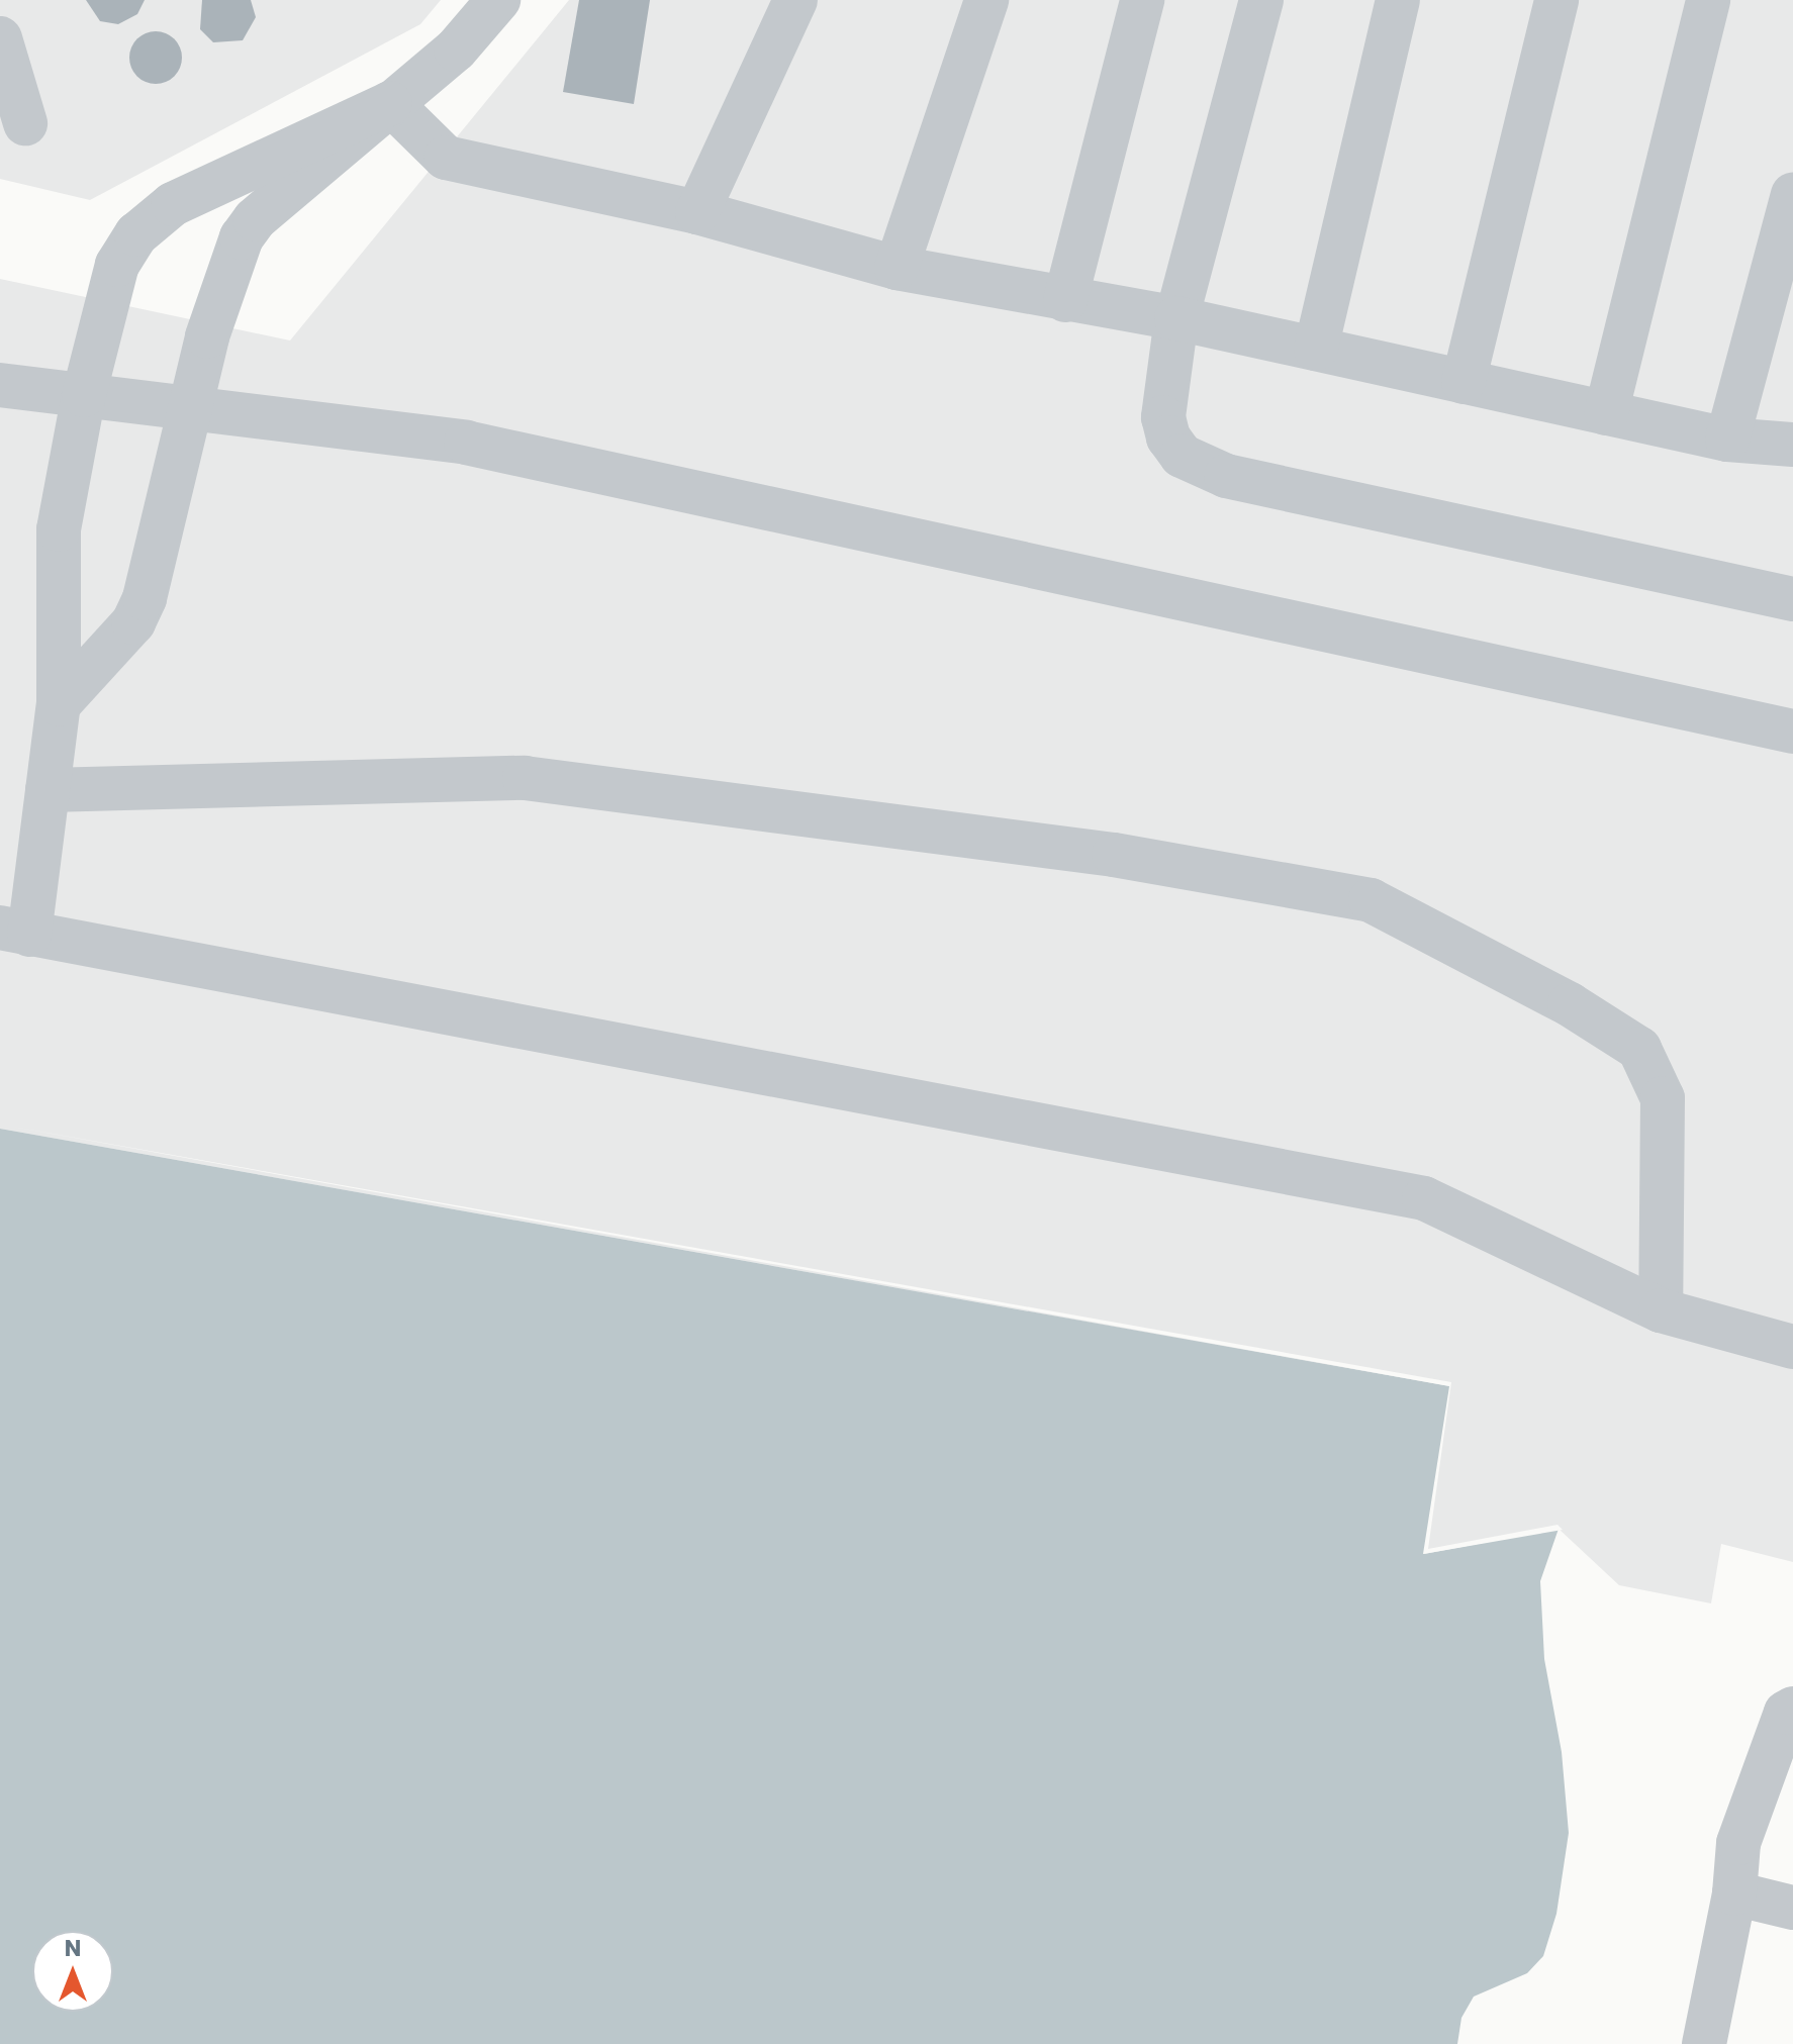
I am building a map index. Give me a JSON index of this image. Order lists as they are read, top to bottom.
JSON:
{
  "north": "top"
}
